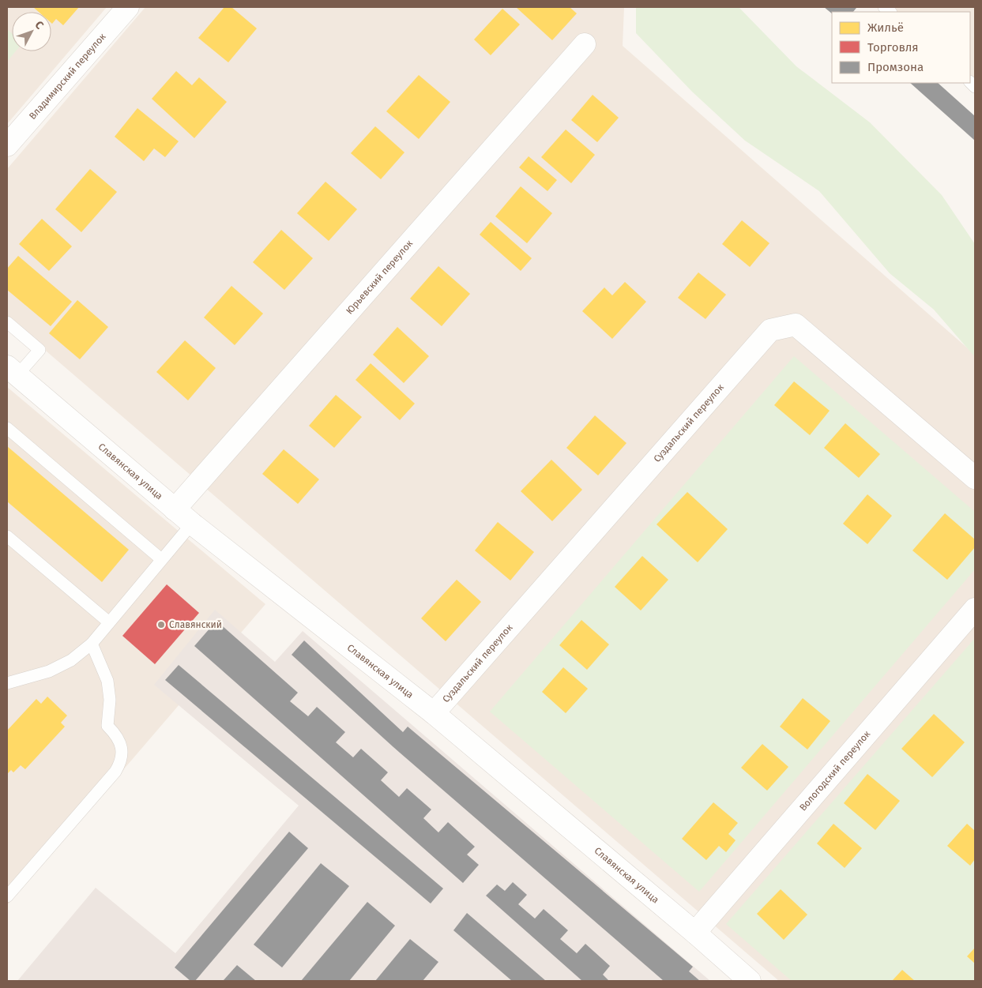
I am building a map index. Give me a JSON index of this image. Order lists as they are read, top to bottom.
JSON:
{
  "streets": {
    "street": [
      "Владимирский переулок",
      "Юрьевский переулок",
      "Суздальский переулок",
      "Славянская улица",
      "Вологодский переулок"
    ]
  },
  "crossings": [
    ["Юрьевский переулок", "Славянская улица"],
    ["Суздальский переулок", "Славянская улица"],
    ["Славянская улица", "Вологодский переулок"]
  ],
  "places": ["Славянский"],
  "legend": ["Жильё", "Торговля", "Промзона"],
  "north": "top right"
}
